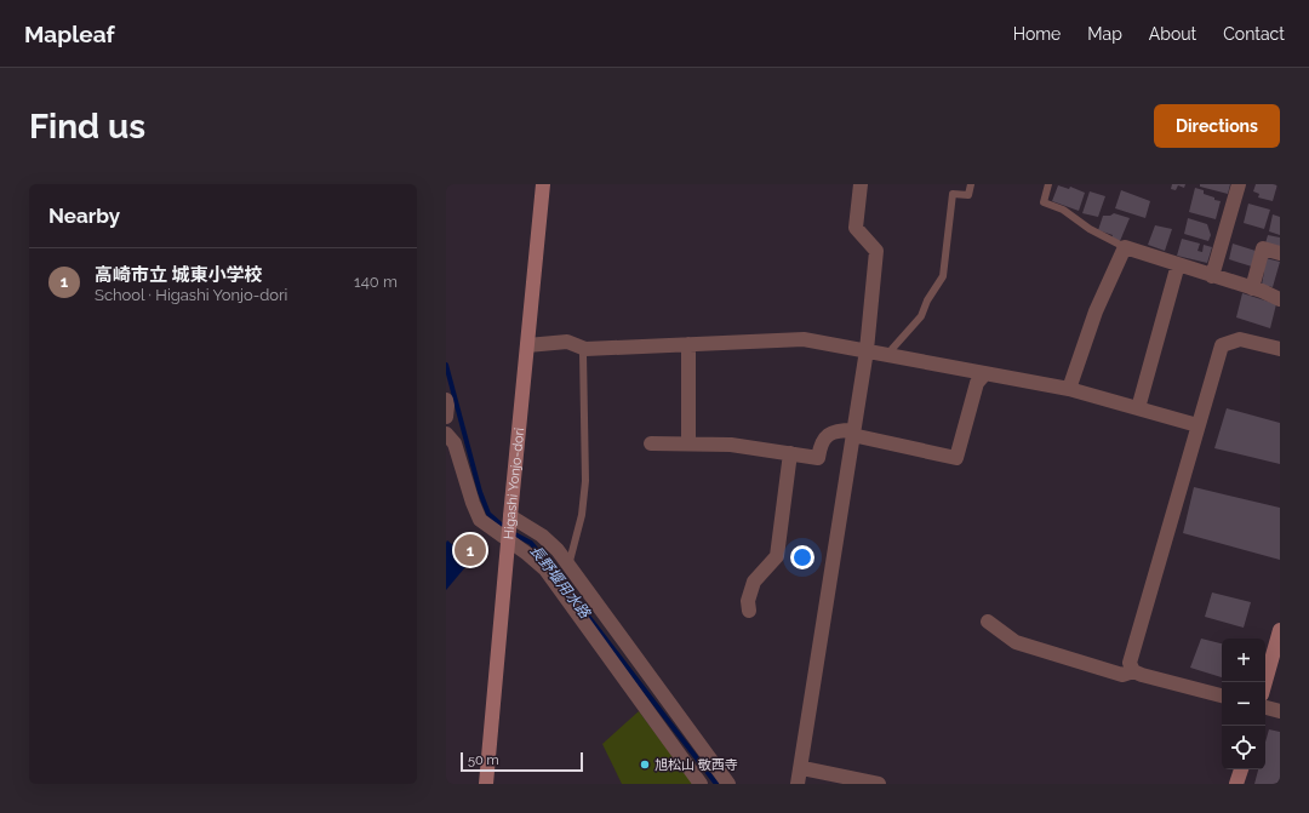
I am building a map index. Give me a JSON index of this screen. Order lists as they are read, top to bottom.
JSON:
{
  "streets": {
    "street": ["Higashi Yonjo-dori"]
  },
  "water": ["長野堰用水路"],
  "places": ["旭松山 敬西寺"],
  "scale_bar": "50 m",
  "page": {
    "header": "Mapleaf",
    "nav": [
      "Home",
      "Map",
      "About",
      "Contact"
    ],
    "buttons": "Directions",
    "title": "Find us",
    "heading": "Nearby",
    "list": [
      {
        "mark": "1",
        "name": "高崎市立 城東小学校",
        "note": "School · Higashi Yonjo-dori",
        "value": "140 m"
      }
    ],
    "pins": "1",
    "map_buttons": ["+", "−"],
    "scale": "50 m"
  }
}
